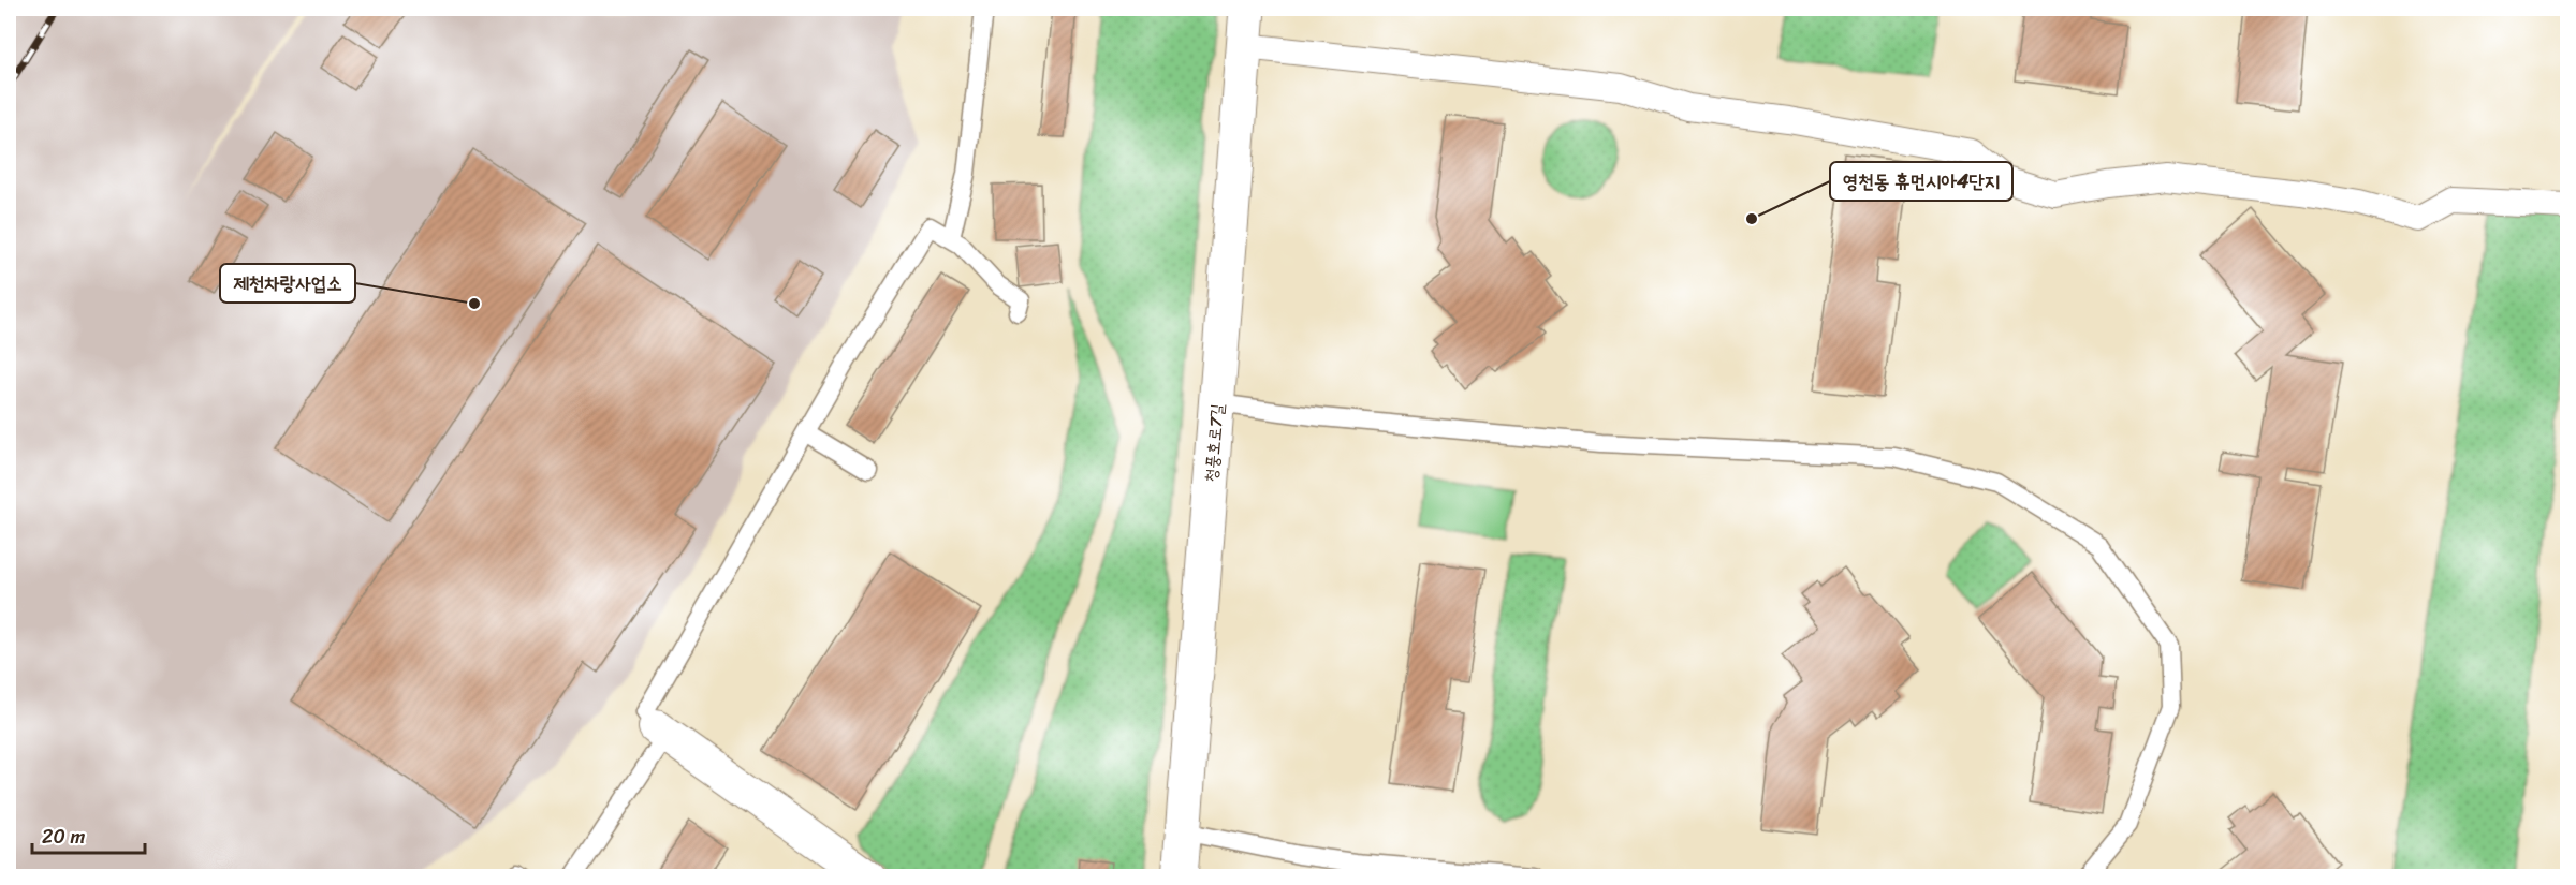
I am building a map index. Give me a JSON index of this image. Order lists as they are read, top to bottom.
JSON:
{
  "streets": {
    "street": ["청풍호로7길"]
  },
  "places": ["영천동 휴먼시아4단지", "제천차랑사업소"],
  "scale_bar": "20 m"
}
